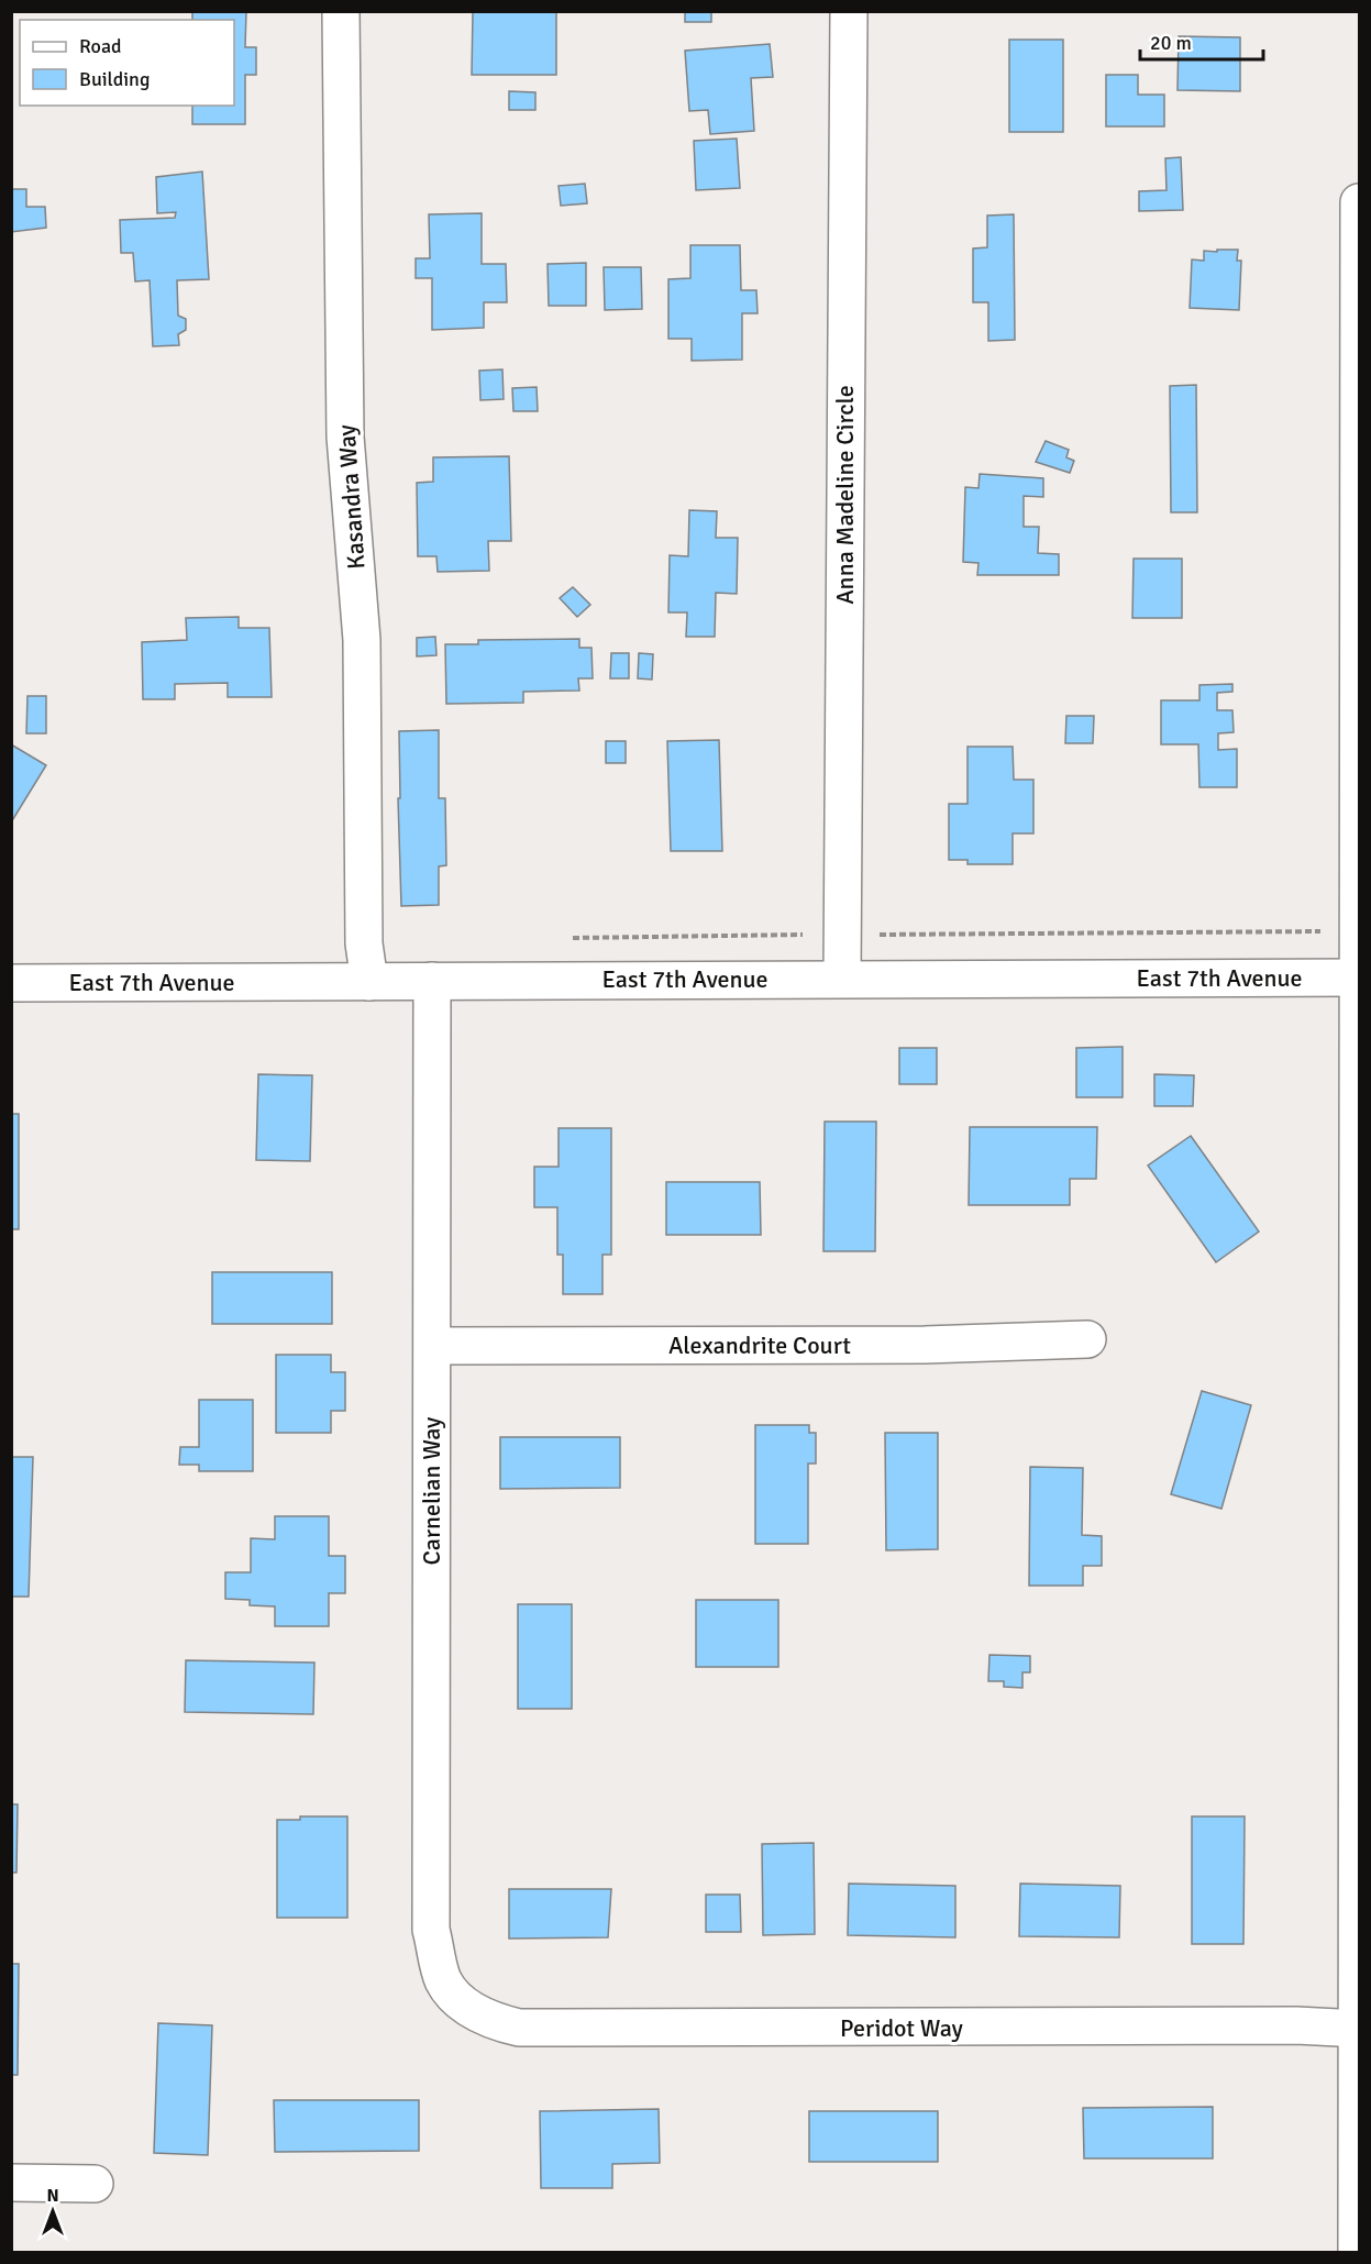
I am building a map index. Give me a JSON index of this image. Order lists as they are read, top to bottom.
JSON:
{
  "streets": {
    "street": [
      "Anna Madeline Circle",
      "Kasandra Way",
      "East 7th Avenue",
      "Alexandrite Court",
      "Carnelian Way",
      "Peridot Way"
    ]
  },
  "crossings": [
    ["Anna Madeline Circle", "East 7th Avenue"],
    ["Kasandra Way", "East 7th Avenue"],
    ["East 7th Avenue", "Carnelian Way"],
    ["Alexandrite Court", "Carnelian Way"],
    ["Carnelian Way", "Peridot Way"]
  ],
  "legend": ["Road", "Building"],
  "scale_bar": "20 m",
  "north": "top"
}
